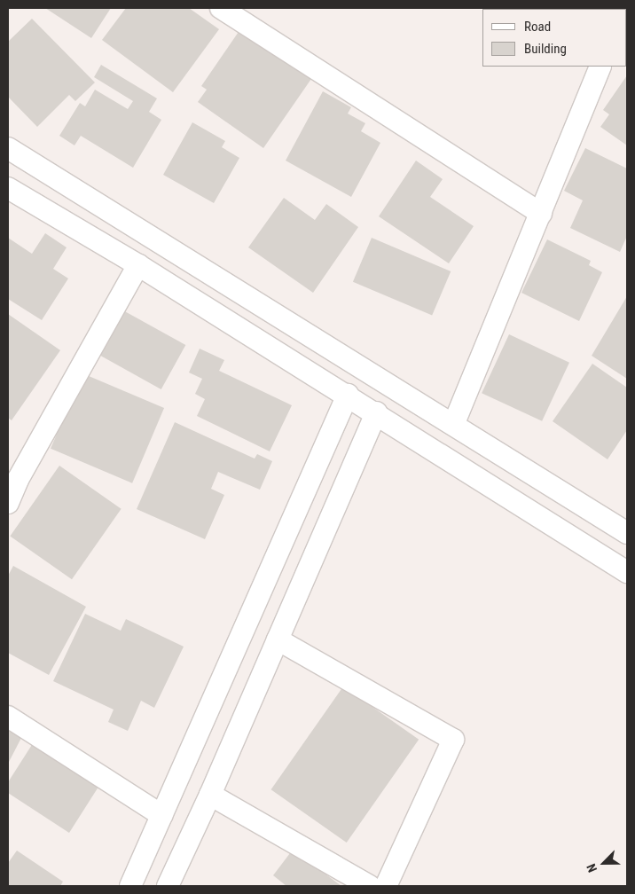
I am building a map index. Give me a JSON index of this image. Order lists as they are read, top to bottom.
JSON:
{
  "legend": ["Road", "Building"],
  "north": "bottom left"
}
